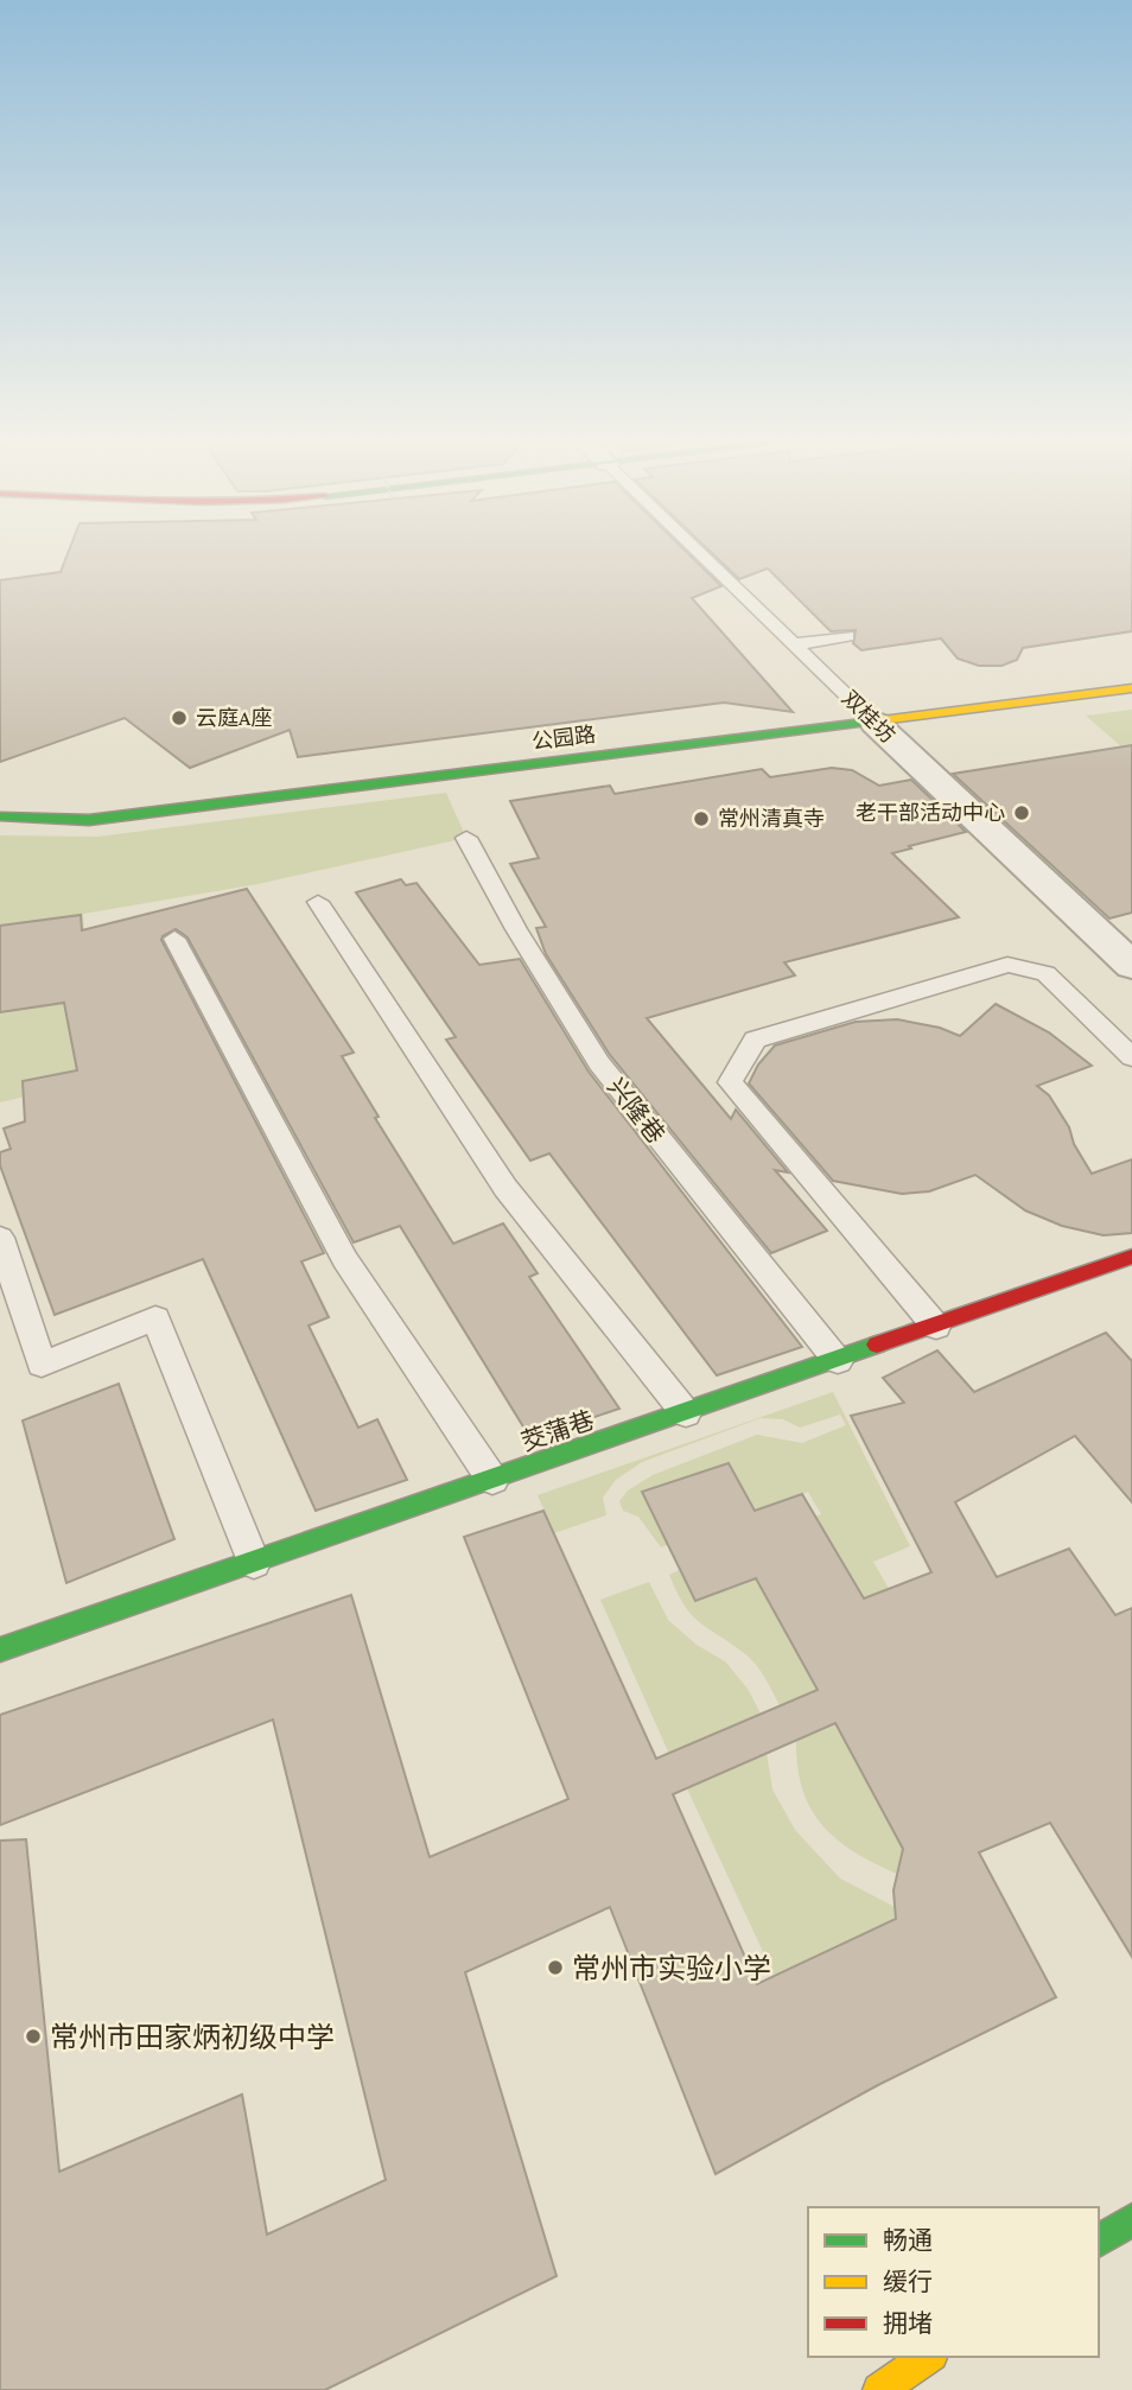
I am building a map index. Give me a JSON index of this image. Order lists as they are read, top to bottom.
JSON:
{
  "streets": {
    "main road": ["公园路", "茭蒲巷"],
    "street": ["双桂坊"],
    "lane": ["兴隆巷"]
  },
  "crossings": [
    ["双桂坊", "公园路"],
    ["兴隆巷", "茭蒲巷"]
  ],
  "places": [
    "云庭A座",
    "老干部活动中心",
    "常州清真寺",
    "常州市实验小学",
    "常州市田家炳初级中学"
  ],
  "legend": ["畅通", "缓行", "拥堵"]
}
